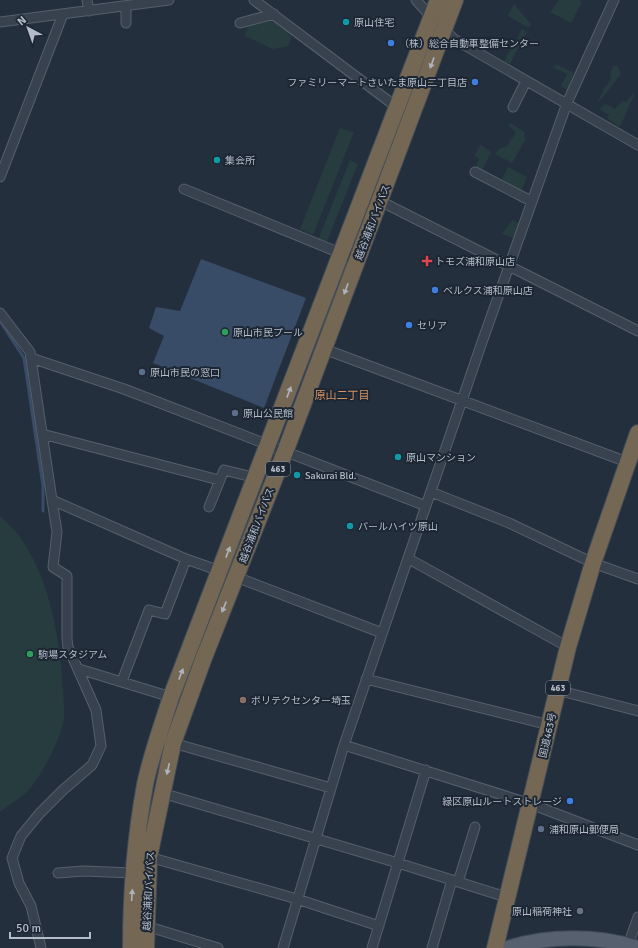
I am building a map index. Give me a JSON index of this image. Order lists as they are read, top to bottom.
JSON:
{
  "streets": {
    "highway": ["越谷浦和バイパス", "463", "国道463号"]
  },
  "districts": ["原山二丁目"],
  "places": {
    "other": [
      "原山住宅",
      "（株）総合自動車整備センター",
      "ファミリーマートさいたま原山二丁目店",
      "集会所",
      "ベルクス浦和原山店",
      "セリア",
      "原山市民プール",
      "原山市民の窓口",
      "原山公民館",
      "原山マンション",
      "Sakurai Bld.",
      "パールハイツ原山",
      "駒場スタジアム",
      "ポリテクセンター埼玉",
      "緑区原山ルートストレージ",
      "浦和原山郵便局",
      "原山稲荷神社"
    ],
    "health": ["トモズ浦和原山店"]
  },
  "scale_bar": "50 m",
  "north": "top left"
}
